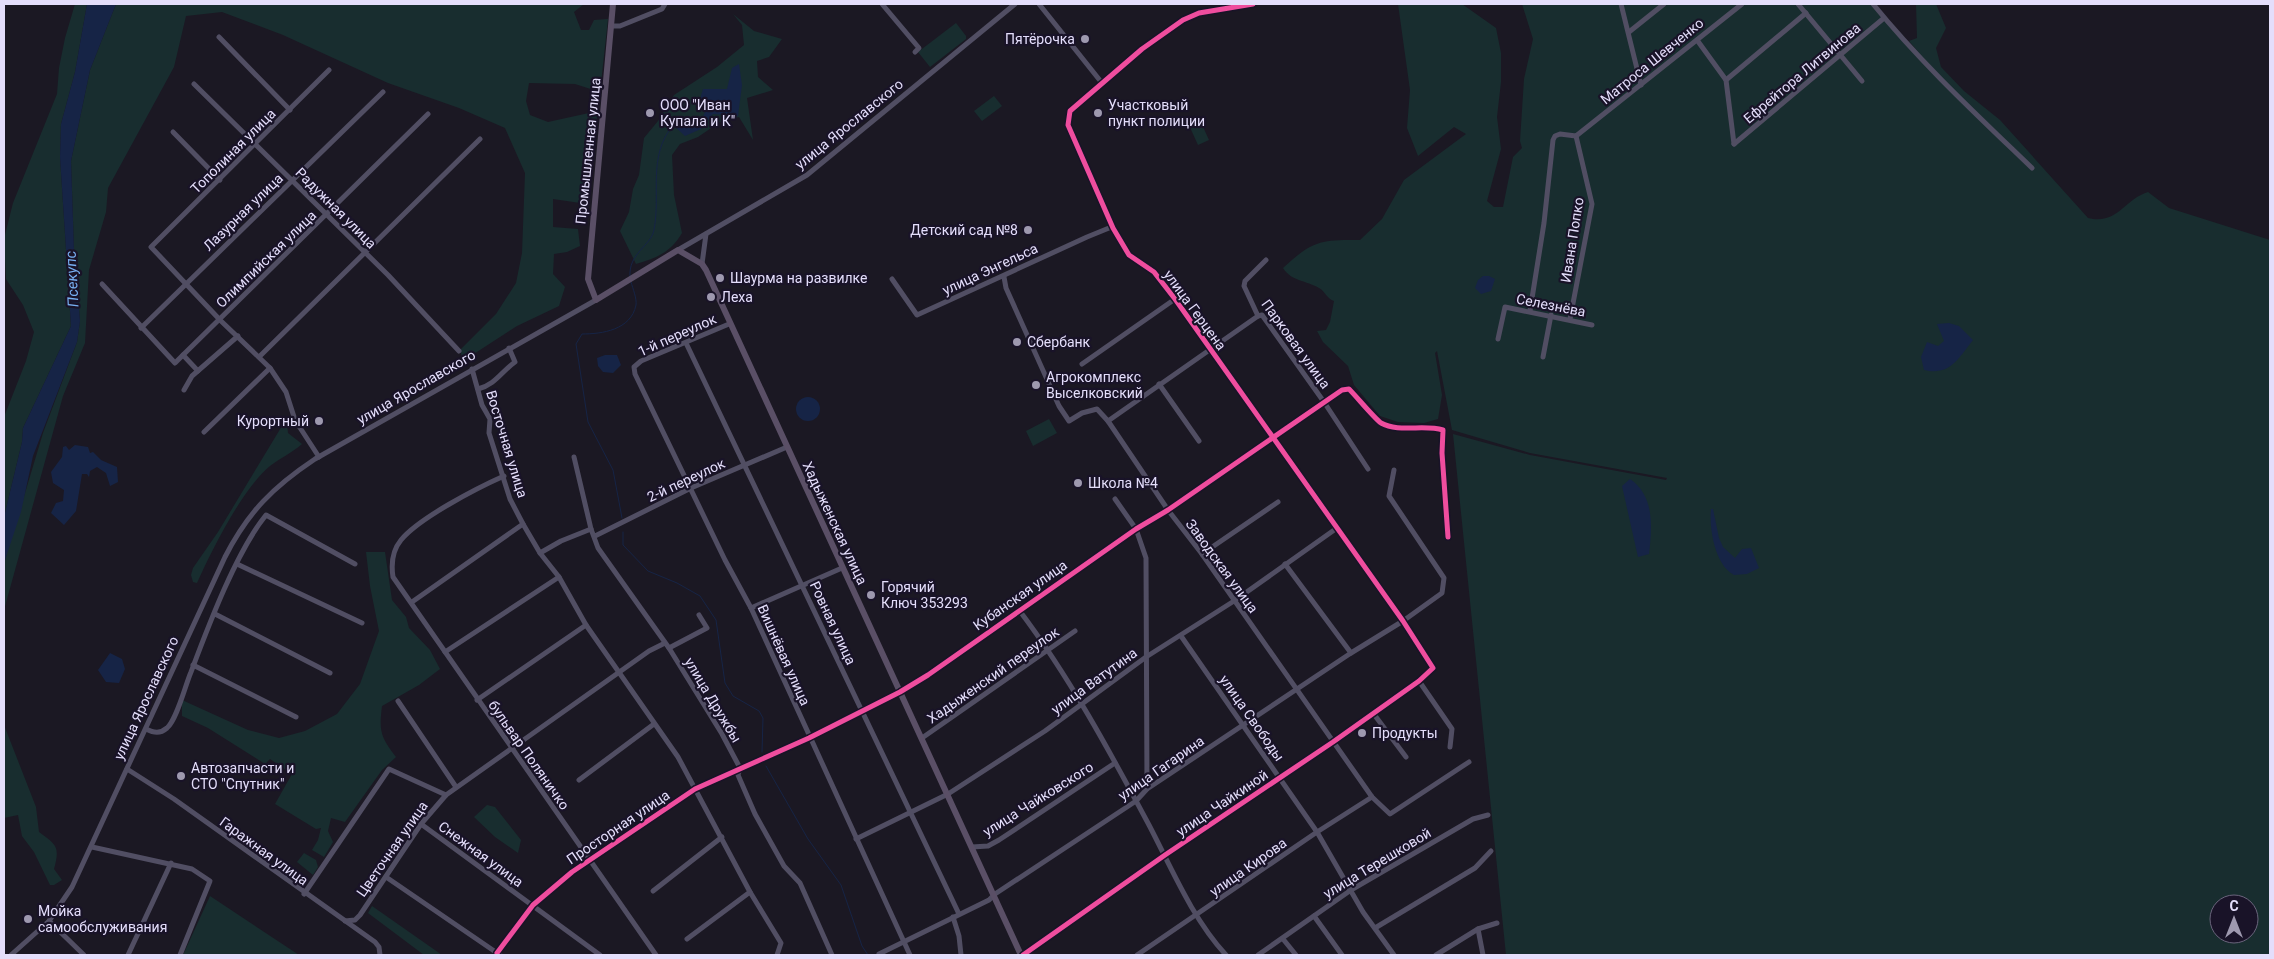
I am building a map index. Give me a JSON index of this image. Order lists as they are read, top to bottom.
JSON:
{
  "streets": {
    "main road": ["улица Ярославского", "Промышленная улица", "Хадыженская улица"],
    "street": [
      "Матроса Шевченко",
      "Ефрейтора Литвинова",
      "Тополиная улица",
      "Радужная улица",
      "Лазурная улица",
      "Ивана Попко",
      "Олимпийская улица",
      "улица Энгельса",
      "Селезнёва",
      "улица Герцена",
      "1-й переулок",
      "Парковая улица",
      "Восточная улица",
      "2-й переулок",
      "Заводская улица",
      "Кубанская улица",
      "Ровная улица",
      "Вишнёвая улица",
      "Хадыженский переулок",
      "улица Ватутина",
      "улица Дружбы",
      "улица Свободы",
      "бульвар Поляничко",
      "улица Гагарина",
      "улица Чайковского",
      "улица Чайкиной",
      "Просторная улица",
      "Цветочная улица",
      "Гаражная улица",
      "Снежная улица",
      "улица Терешковой",
      "улица Кирова"
    ]
  },
  "crossings": [
    ["Матроса Шевченко", "Ивана Попко"],
    ["улица Ярославского", "Промышленная улица"],
    ["улица Ярославского", "Восточная улица"],
    ["улица Ярославского", "Гаражная улица"],
    ["Тополиная улица", "Радужная улица"],
    ["Тополиная улица", "Лазурная улица"],
    ["Радужная улица", "Лазурная улица"],
    ["Радужная улица", "Олимпийская улица"],
    ["Ивана Попко", "Селезнёва"],
    ["улица Энгельса", "улица Герцена"],
    ["улица Энгельса", "Заводская улица"],
    ["улица Герцена", "Кубанская улица"],
    ["улица Герцена", "улица Ватутина"],
    ["улица Герцена", "улица Гагарина"],
    ["улица Герцена", "улица Чайкиной"],
    ["1-й переулок", "Хадыженская улица"],
    ["1-й переулок", "Ровная улица"],
    ["1-й переулок", "Вишнёвая улица"],
    ["Парковая улица", "Кубанская улица"],
    ["Восточная улица", "Кубанская улица"],
    ["Восточная улица", "бульвар Поляничко"],
    ["Восточная улица", "Просторная улица"],
    ["Восточная улица", "Цветочная улица"],
    ["2-й переулок", "Хадыженская улица"],
    ["2-й переулок", "Ровная улица"],
    ["2-й переулок", "Вишнёвая улица"],
    ["2-й переулок", "улица Дружбы"],
    ["Хадыженская улица", "Кубанская улица"],
    ["Хадыженская улица", "Хадыженский переулок"],
    ["Хадыженская улица", "улица Ватутина"],
    ["Хадыженская улица", "улица Гагарина"],
    ["Хадыженская улица", "улица Чайковского"],
    ["Хадыженская улица", "улица Чайкиной"],
    ["Заводская улица", "Кубанская улица"],
    ["Заводская улица", "улица Ватутина"],
    ["Заводская улица", "улица Гагарина"],
    ["Заводская улица", "улица Чайкиной"],
    ["Заводская улица", "улица Кирова"],
    ["Кубанская улица", "Ровная улица"],
    ["Кубанская улица", "Вишнёвая улица"],
    ["Кубанская улица", "улица Дружбы"],
    ["Кубанская улица", "Просторная улица"],
    ["Ровная улица", "улица Ватутина"],
    ["Ровная улица", "улица Гагарина"],
    ["Вишнёвая улица", "улица Ватутина"],
    ["Вишнёвая улица", "улица Гагарина"],
    ["улица Ватутина", "улица Свободы"],
    ["улица Дружбы", "Цветочная улица"],
    ["улица Свободы", "улица Гагарина"],
    ["улица Свободы", "улица Чайкиной"],
    ["улица Свободы", "улица Терешковой"],
    ["улица Свободы", "улица Кирова"],
    ["бульвар Поляничко", "Просторная улица"],
    ["бульвар Поляничко", "Цветочная улица"],
    ["Просторная улица", "Снежная улица"],
    ["Цветочная улица", "Гаражная улица"],
    ["Цветочная улица", "Снежная улица"]
  ],
  "water": ["Псекупс"],
  "places": [
    "Пятёрочка",
    "ООО \"Иван Купала и К\"",
    "Участковый пункт полиции",
    "Детский сад №8",
    "Шаурма на развилке",
    "Леха",
    "Сбербанк",
    "Агрокомплекс Выселковский",
    "Курортный",
    "Школа №4",
    "Горячий Ключ 353293",
    "Продукты",
    "Автозапчасти и СТО \"Спутник\"",
    "Мойка самообслуживания"
  ],
  "north": "top"
}
